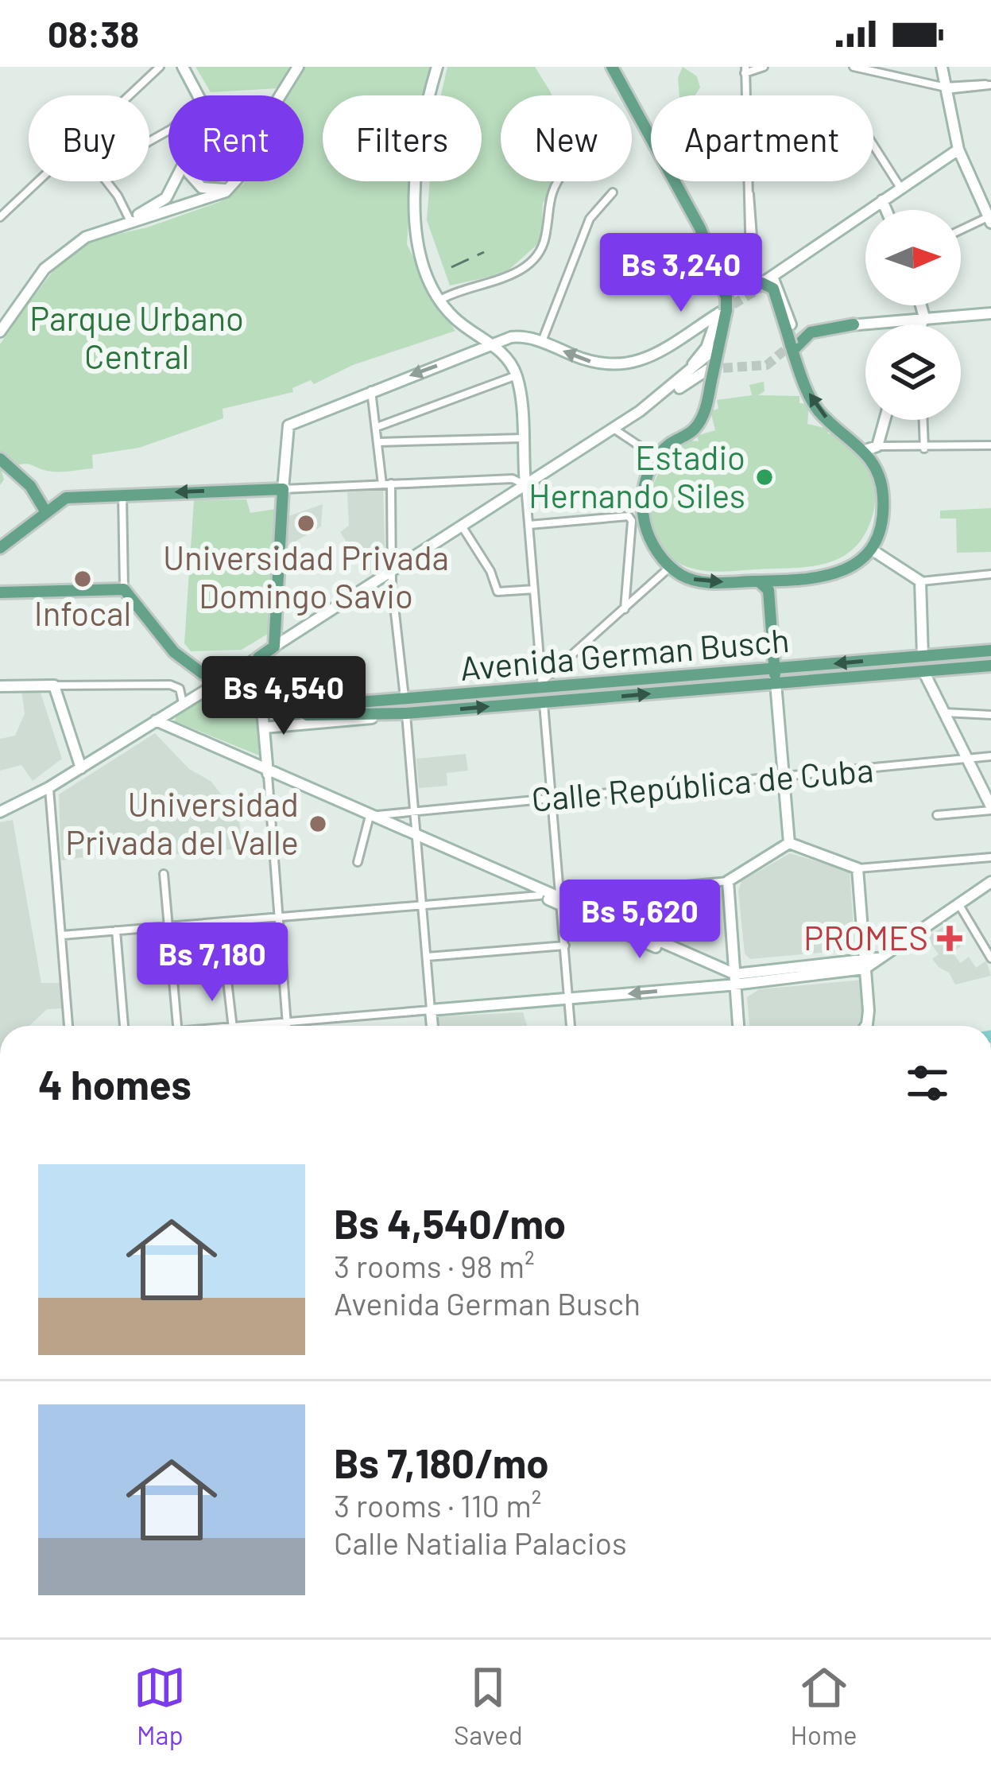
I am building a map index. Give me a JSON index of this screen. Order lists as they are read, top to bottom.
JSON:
{
  "streets": {
    "main road": ["Avenida German Busch"],
    "street": ["Calle República de Cuba"]
  },
  "parks": ["Parque Urbano Central"],
  "places": {
    "other": [
      "Estadio Hernando Siles",
      "Universidad Privada Domingo Savio",
      "Infocal",
      "Universidad Privada del Valle"
    ],
    "health": ["PROMES"]
  },
  "north": "right",
  "page": {
    "status": "08:38",
    "chip": [
      "Buy",
      "Rent",
      "Filters",
      "New",
      "Apartment"
    ],
    "price": [
      "Bs 3,240",
      "Bs 4,540",
      "Bs 5,620",
      "Bs 7,180"
    ],
    "heading": "4 homes",
    "list": [
      {
        "name": "Bs 4,540/mo",
        "note": "3 rooms · 98 m² · Avenida German Busch"
      },
      {
        "name": "Bs 7,180/mo",
        "note": "3 rooms · 110 m² · Calle Natialia Palacios"
      }
    ],
    "tabs": ["Map", "Saved", "Home"]
  }
}
